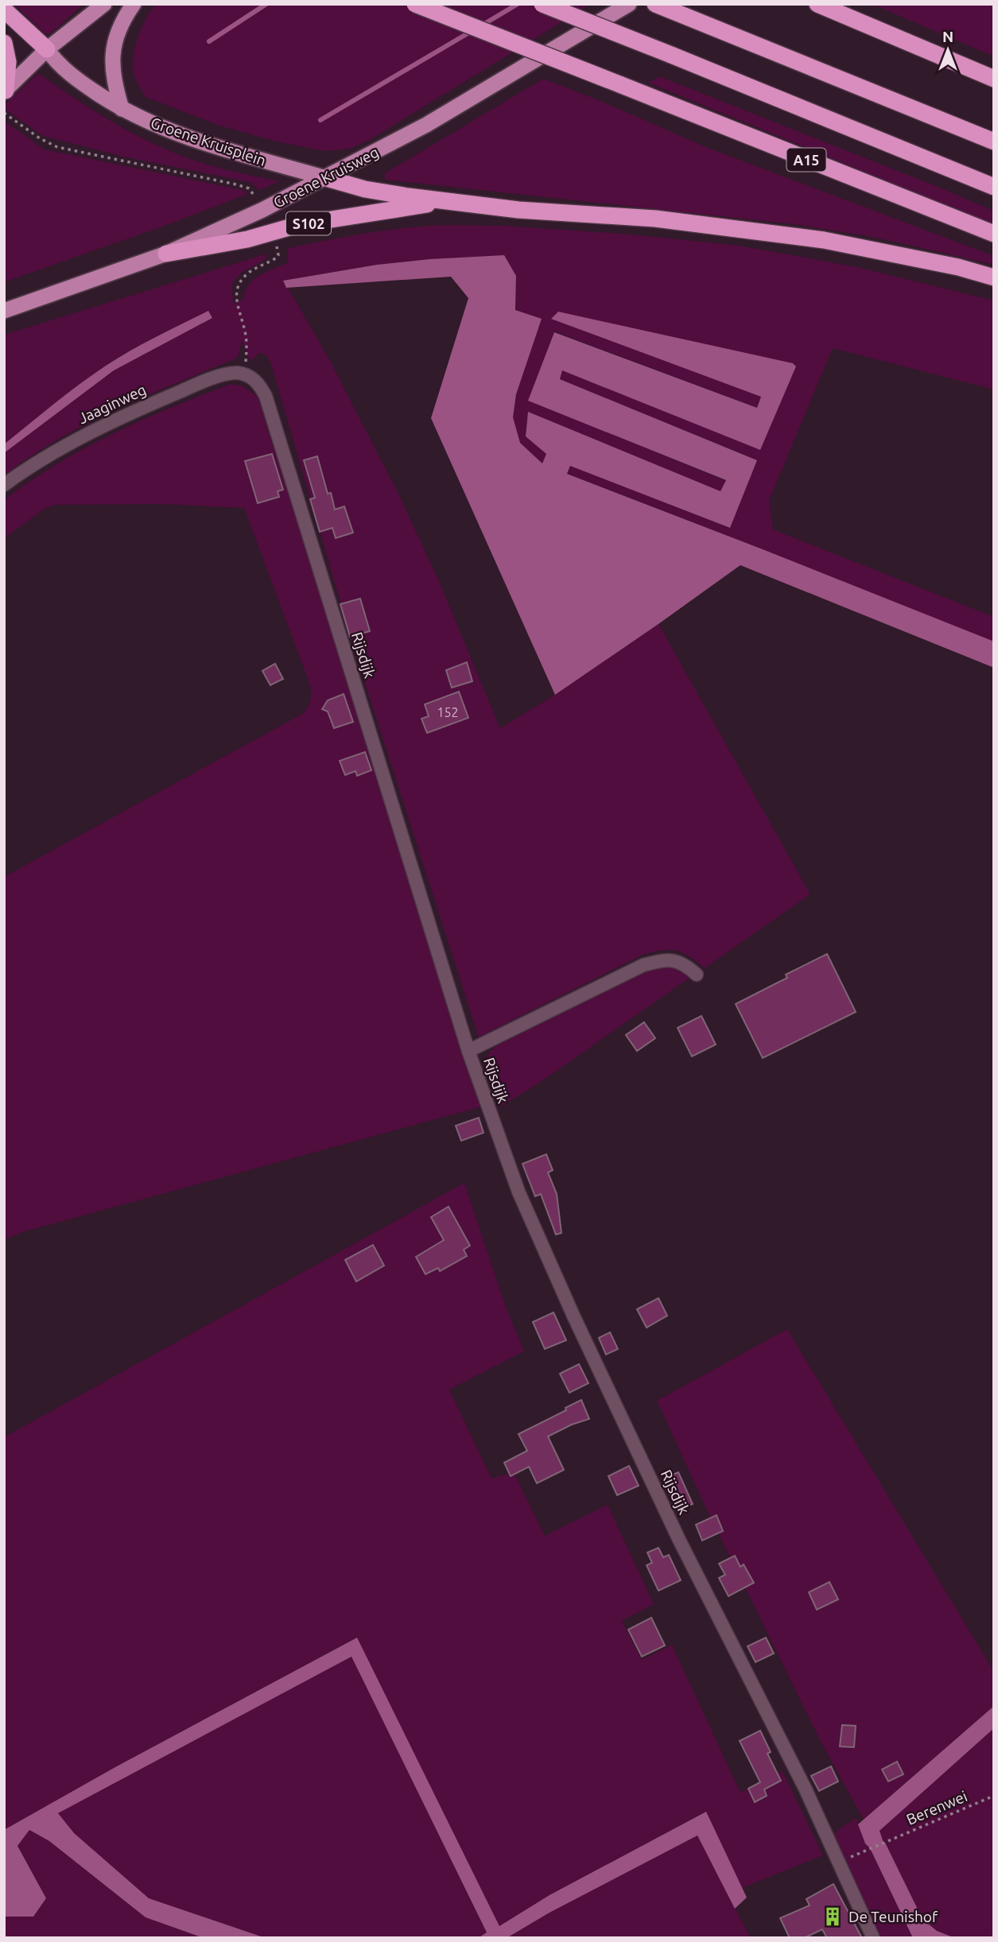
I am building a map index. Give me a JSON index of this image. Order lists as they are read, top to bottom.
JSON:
{
  "streets": {
    "highway": ["A15", "S102"],
    "main road": ["Groene Kruisplein", "Groene Kruisweg"],
    "street": ["Jaaginweg", "Rijsdijk"],
    "path": ["Berenwei"]
  },
  "crossings": [
    ["Groene Kruisplein", "Groene Kruisweg"],
    ["Groene Kruisweg", "S102"],
    ["Jaaginweg", "Rijsdijk"]
  ],
  "places": {
    "building": ["De Teunishof"]
  },
  "house_numbers": ["152"],
  "north": "top"
}
